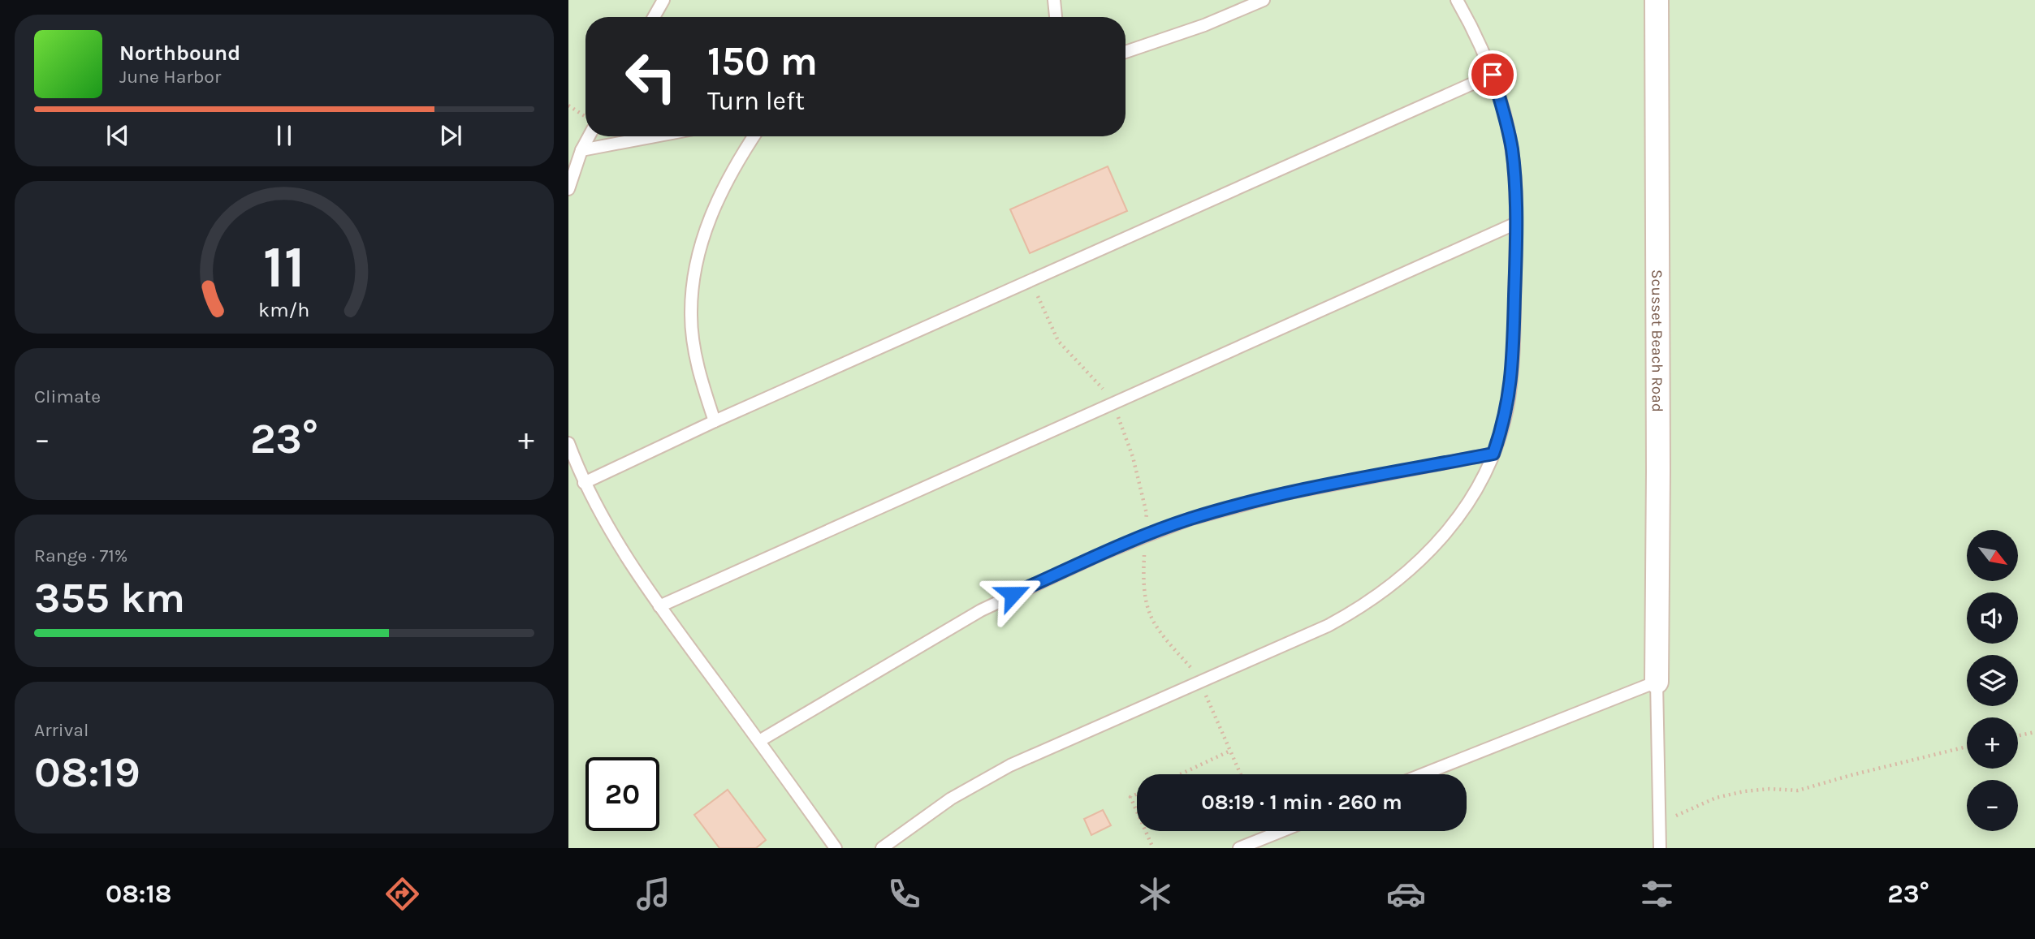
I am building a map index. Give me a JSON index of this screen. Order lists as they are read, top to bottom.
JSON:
{
  "streets": {
    "street": ["Scusset Beach Road"]
  },
  "north": "bottom right",
  "page": {
    "turn": ["150 m", "Turn left"],
    "song": ["Northbound", "June Harbor"],
    "tile": [
      "Climate",
      ["Range · 71%", "355 km"],
      ["Arrival", "08:19"]
    ],
    "heat": ["−", "23°", "+"],
    "map_buttons": ["+", "−"],
    "limit": "20",
    "trip": "08:19 · 1 min · 260 m",
    "tabs": ["08:18", "23°"],
    "gauge": ["11", "km/h"]
  }
}
